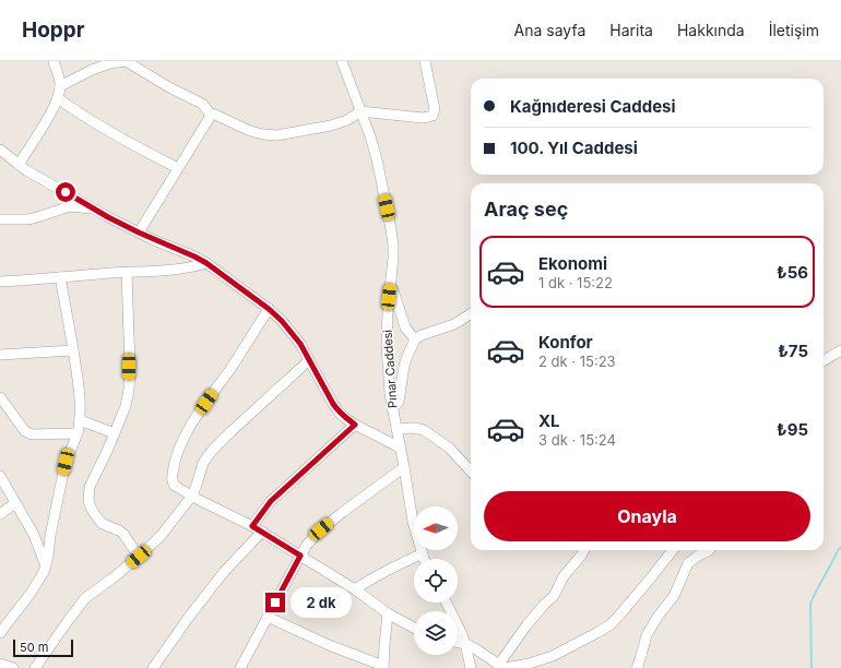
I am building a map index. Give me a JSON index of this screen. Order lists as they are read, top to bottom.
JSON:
{
  "streets": {
    "street": ["Pınar Caddesi"]
  },
  "scale_bar": "50 m",
  "north": "left",
  "page": {
    "header": "Hoppr",
    "nav": [
      "Ana sayfa",
      "Harita",
      "Hakkında",
      "İletişim"
    ],
    "banner": ["Kağnıderesi Caddesi", "100. Yıl Caddesi"],
    "heading": "Araç seç",
    "list": [
      {
        "name": "Ekonomi",
        "note": "1 dk · 15:22",
        "value": "₺56"
      },
      {
        "name": "Konfor",
        "note": "2 dk · 15:23",
        "value": "₺75"
      },
      {
        "name": "XL",
        "note": "3 dk · 15:24",
        "value": "₺95"
      }
    ],
    "buttons": "Onayla",
    "bubble": "2 dk",
    "scale": "50 m"
  }
}
